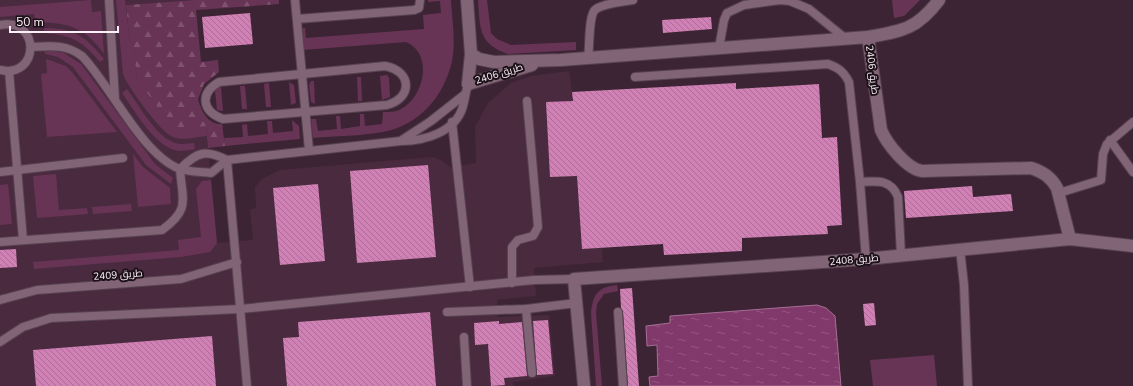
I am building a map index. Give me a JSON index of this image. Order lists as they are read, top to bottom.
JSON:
{
  "streets": {
    "street": ["طريق 2406", "طريق 2408"],
    "lane": ["طريق 2409"]
  },
  "crossings": [
    ["طريق 2406", "طريق 2408"]
  ],
  "scale_bar": "50 m"
}
